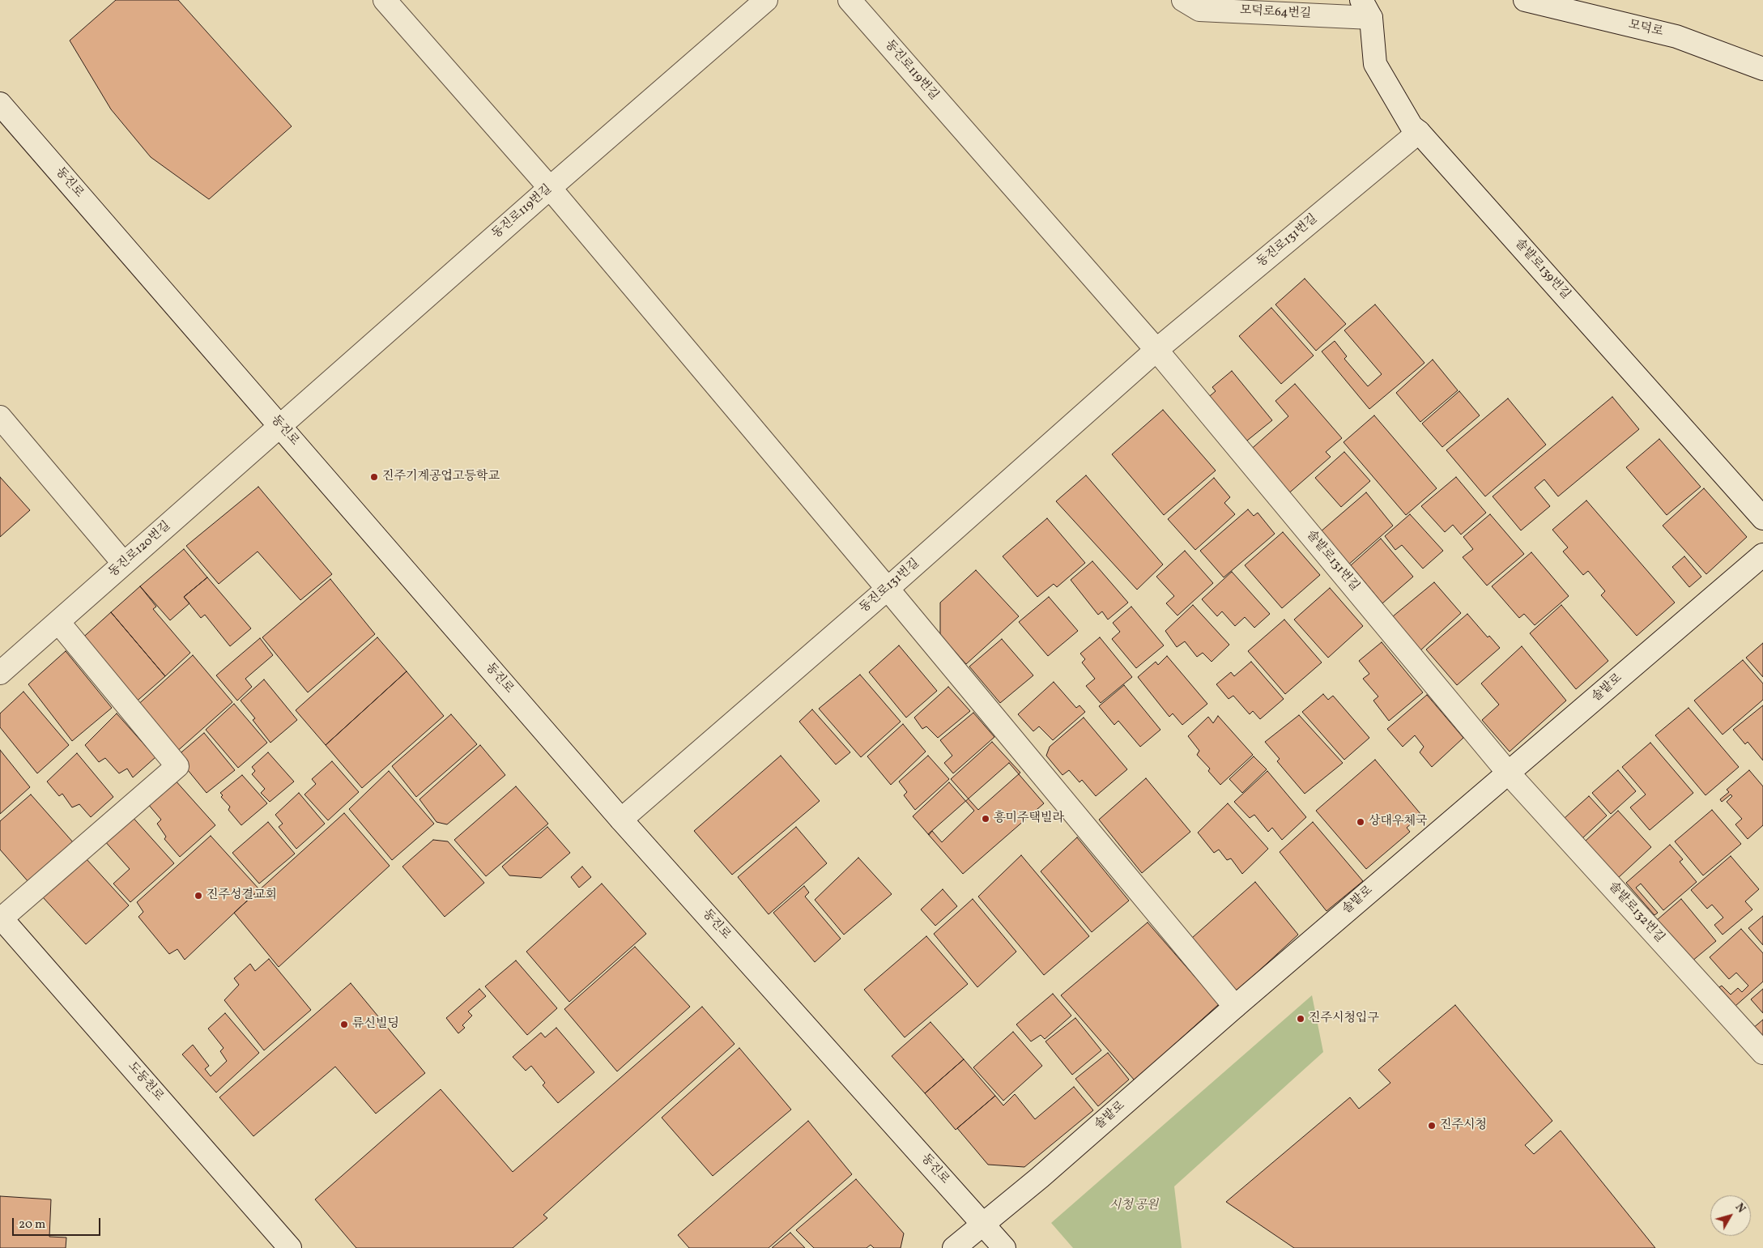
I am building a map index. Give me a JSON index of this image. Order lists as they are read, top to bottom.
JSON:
{
  "streets": {
    "street": [
      "모덕로64번길",
      "모덕로",
      "동진로119번길",
      "동진로",
      "동진로131번길",
      "솔밭로139번길",
      "동진로120번길",
      "솔밭로131번길",
      "솔밭로",
      "솔밭로132번길",
      "도동천로"
    ]
  },
  "crossings": [
    ["모덕로64번길", "솔밭로139번길"],
    ["동진로119번길", "동진로"],
    ["동진로119번길", "동진로131번길"],
    ["동진로119번길", "동진로120번길"],
    ["동진로119번길", "솔밭로131번길"],
    ["동진로", "동진로131번길"],
    ["동진로", "동진로120번길"],
    ["동진로", "솔밭로"],
    ["동진로131번길", "솔밭로139번길"],
    ["동진로131번길", "솔밭로131번길"],
    ["솔밭로131번길", "솔밭로"],
    ["솔밭로131번길", "솔밭로132번길"],
    ["솔밭로", "솔밭로132번길"]
  ],
  "parks": ["시청 공원"],
  "places": [
    "진주기계공업고등학교",
    "흥미주택빌라",
    "상대우체국",
    "진주성결교회",
    "진주시청입구",
    "류신빌딩",
    "진주시청"
  ],
  "scale_bar": "20 m",
  "north": "top right"
}
